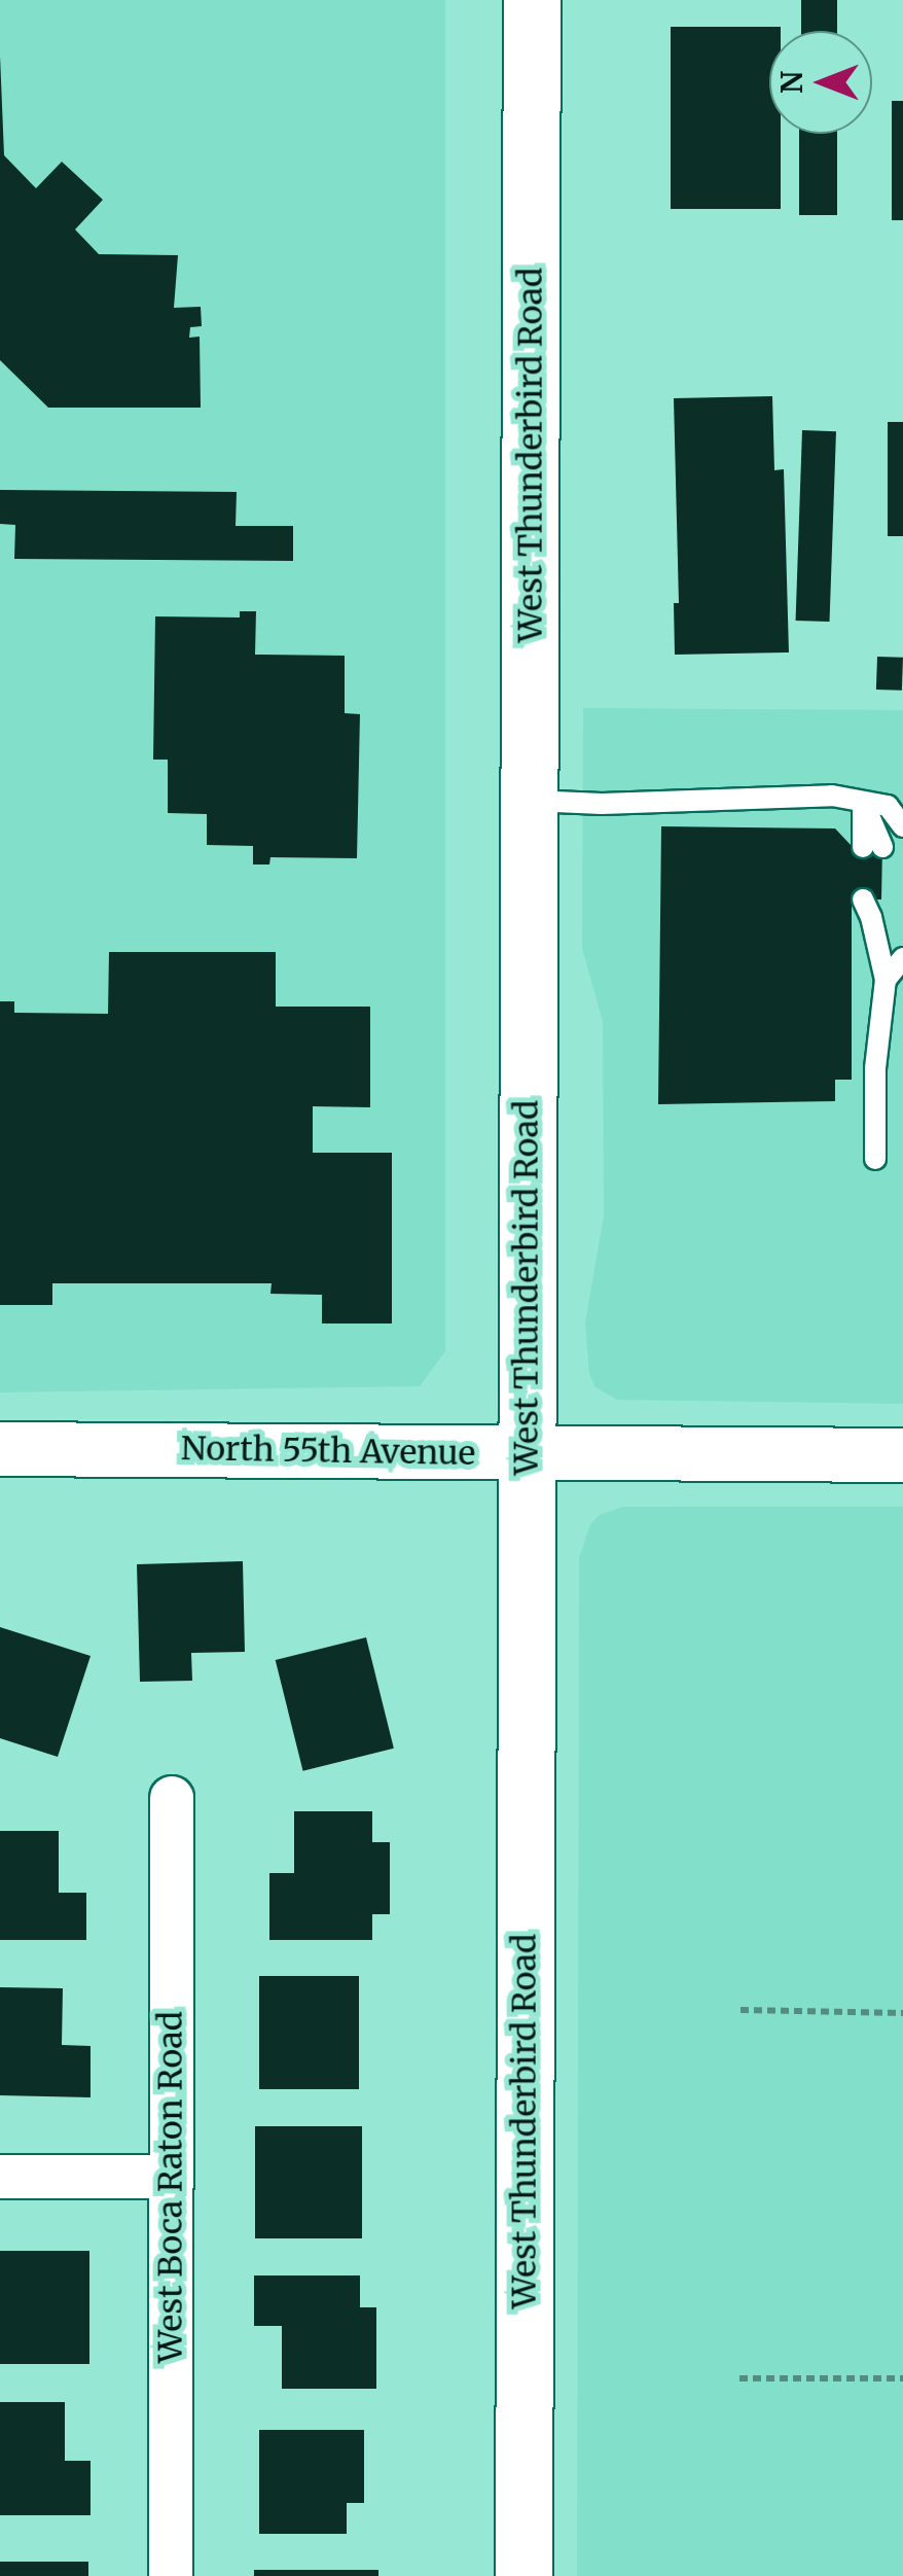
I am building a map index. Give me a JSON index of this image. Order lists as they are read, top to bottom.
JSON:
{
  "streets": {
    "main road": ["West Thunderbird Road"],
    "street": ["North 55th Avenue", "West Boca Raton Road"]
  },
  "crossings": [
    ["West Thunderbird Road", "North 55th Avenue"]
  ],
  "north": "left"
}
